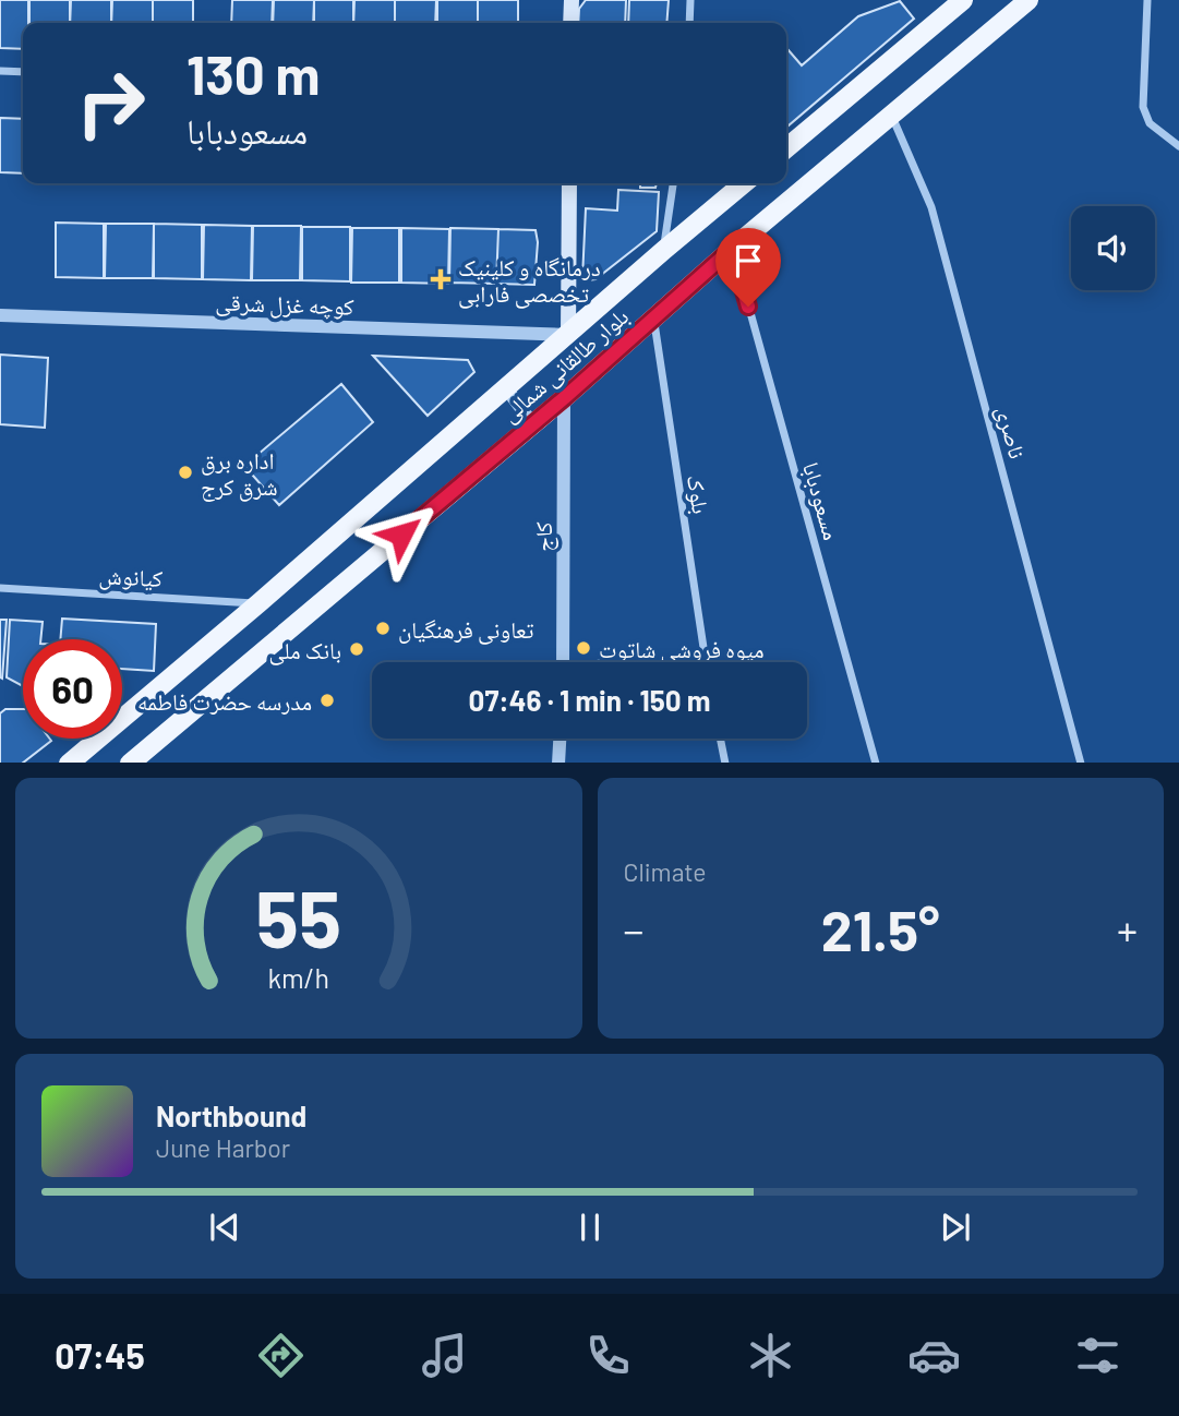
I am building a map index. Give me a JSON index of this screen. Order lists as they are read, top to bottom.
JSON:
{
  "streets": {
    "main road": ["بلوار طالقانی شمالی"],
    "street": [
      "کوچه غزل شرقی",
      "ناصری",
      "بلوک",
      "مسعودبابا",
      "کاج",
      "کیانوش"
    ]
  },
  "crossings": [
    ["کوچه غزل شرقی", "بلوار طالقانی شمالی"],
    ["بلوار طالقانی شمالی", "ناصری"],
    ["بلوار طالقانی شمالی", "بلوک"],
    ["بلوار طالقانی شمالی", "مسعودبابا"],
    ["بلوار طالقانی شمالی", "کاج"],
    ["بلوار طالقانی شمالی", "کیانوش"]
  ],
  "places": {
    "health": ["درمانگاه و کلینیک تخصصی فارابی"],
    "other": [
      "اداره برق شرق کرج",
      "تعاونی فرهنگیان",
      "میوه فروشی شاتوت",
      "بانک ملی",
      "مدرسه حضرت فاطمه"
    ]
  },
  "page": {
    "turn": ["130 m", "مسعودبابا"],
    "limit": "60",
    "trip": "07:46 · 1 min · 150 m",
    "tile": "Climate",
    "heat": ["−", "21.5°", "+"],
    "song": ["Northbound", "June Harbor"],
    "tabs": "07:45",
    "gauge": ["55", "km/h"]
  }
}
